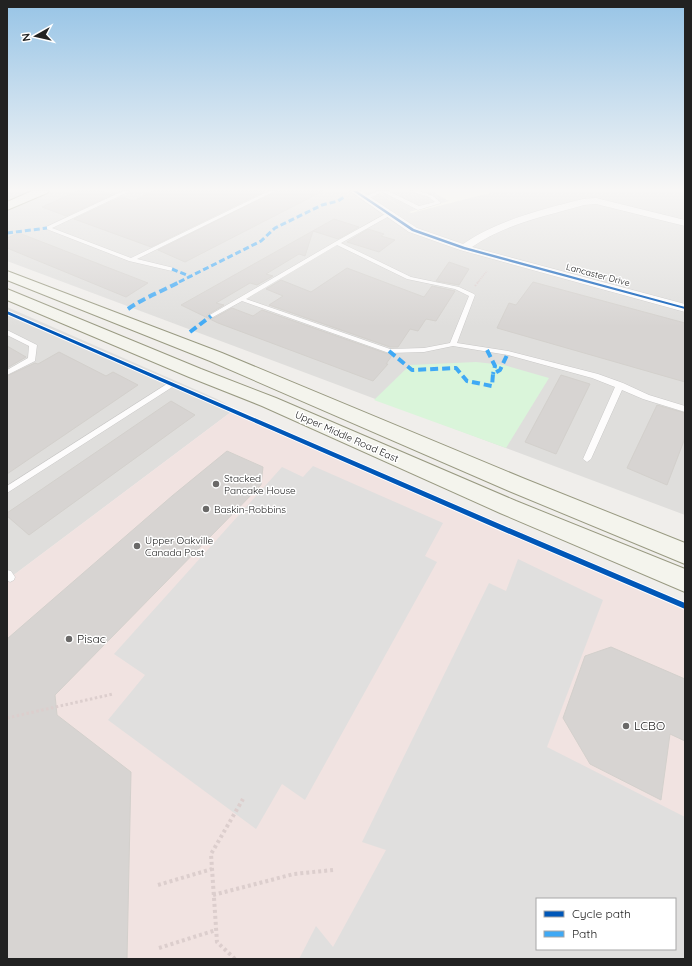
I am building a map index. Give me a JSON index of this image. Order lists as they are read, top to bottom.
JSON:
{
  "streets": {
    "main road": ["Upper Middle Road East"],
    "street": ["Lancaster Drive"]
  },
  "places": [
    "Stacked Pancake House",
    "Baskin-Robbins",
    "Upper Oakville Canada Post",
    "Pisac",
    "LCBO"
  ],
  "legend": ["Cycle path", "Path"],
  "north": "left"
}
